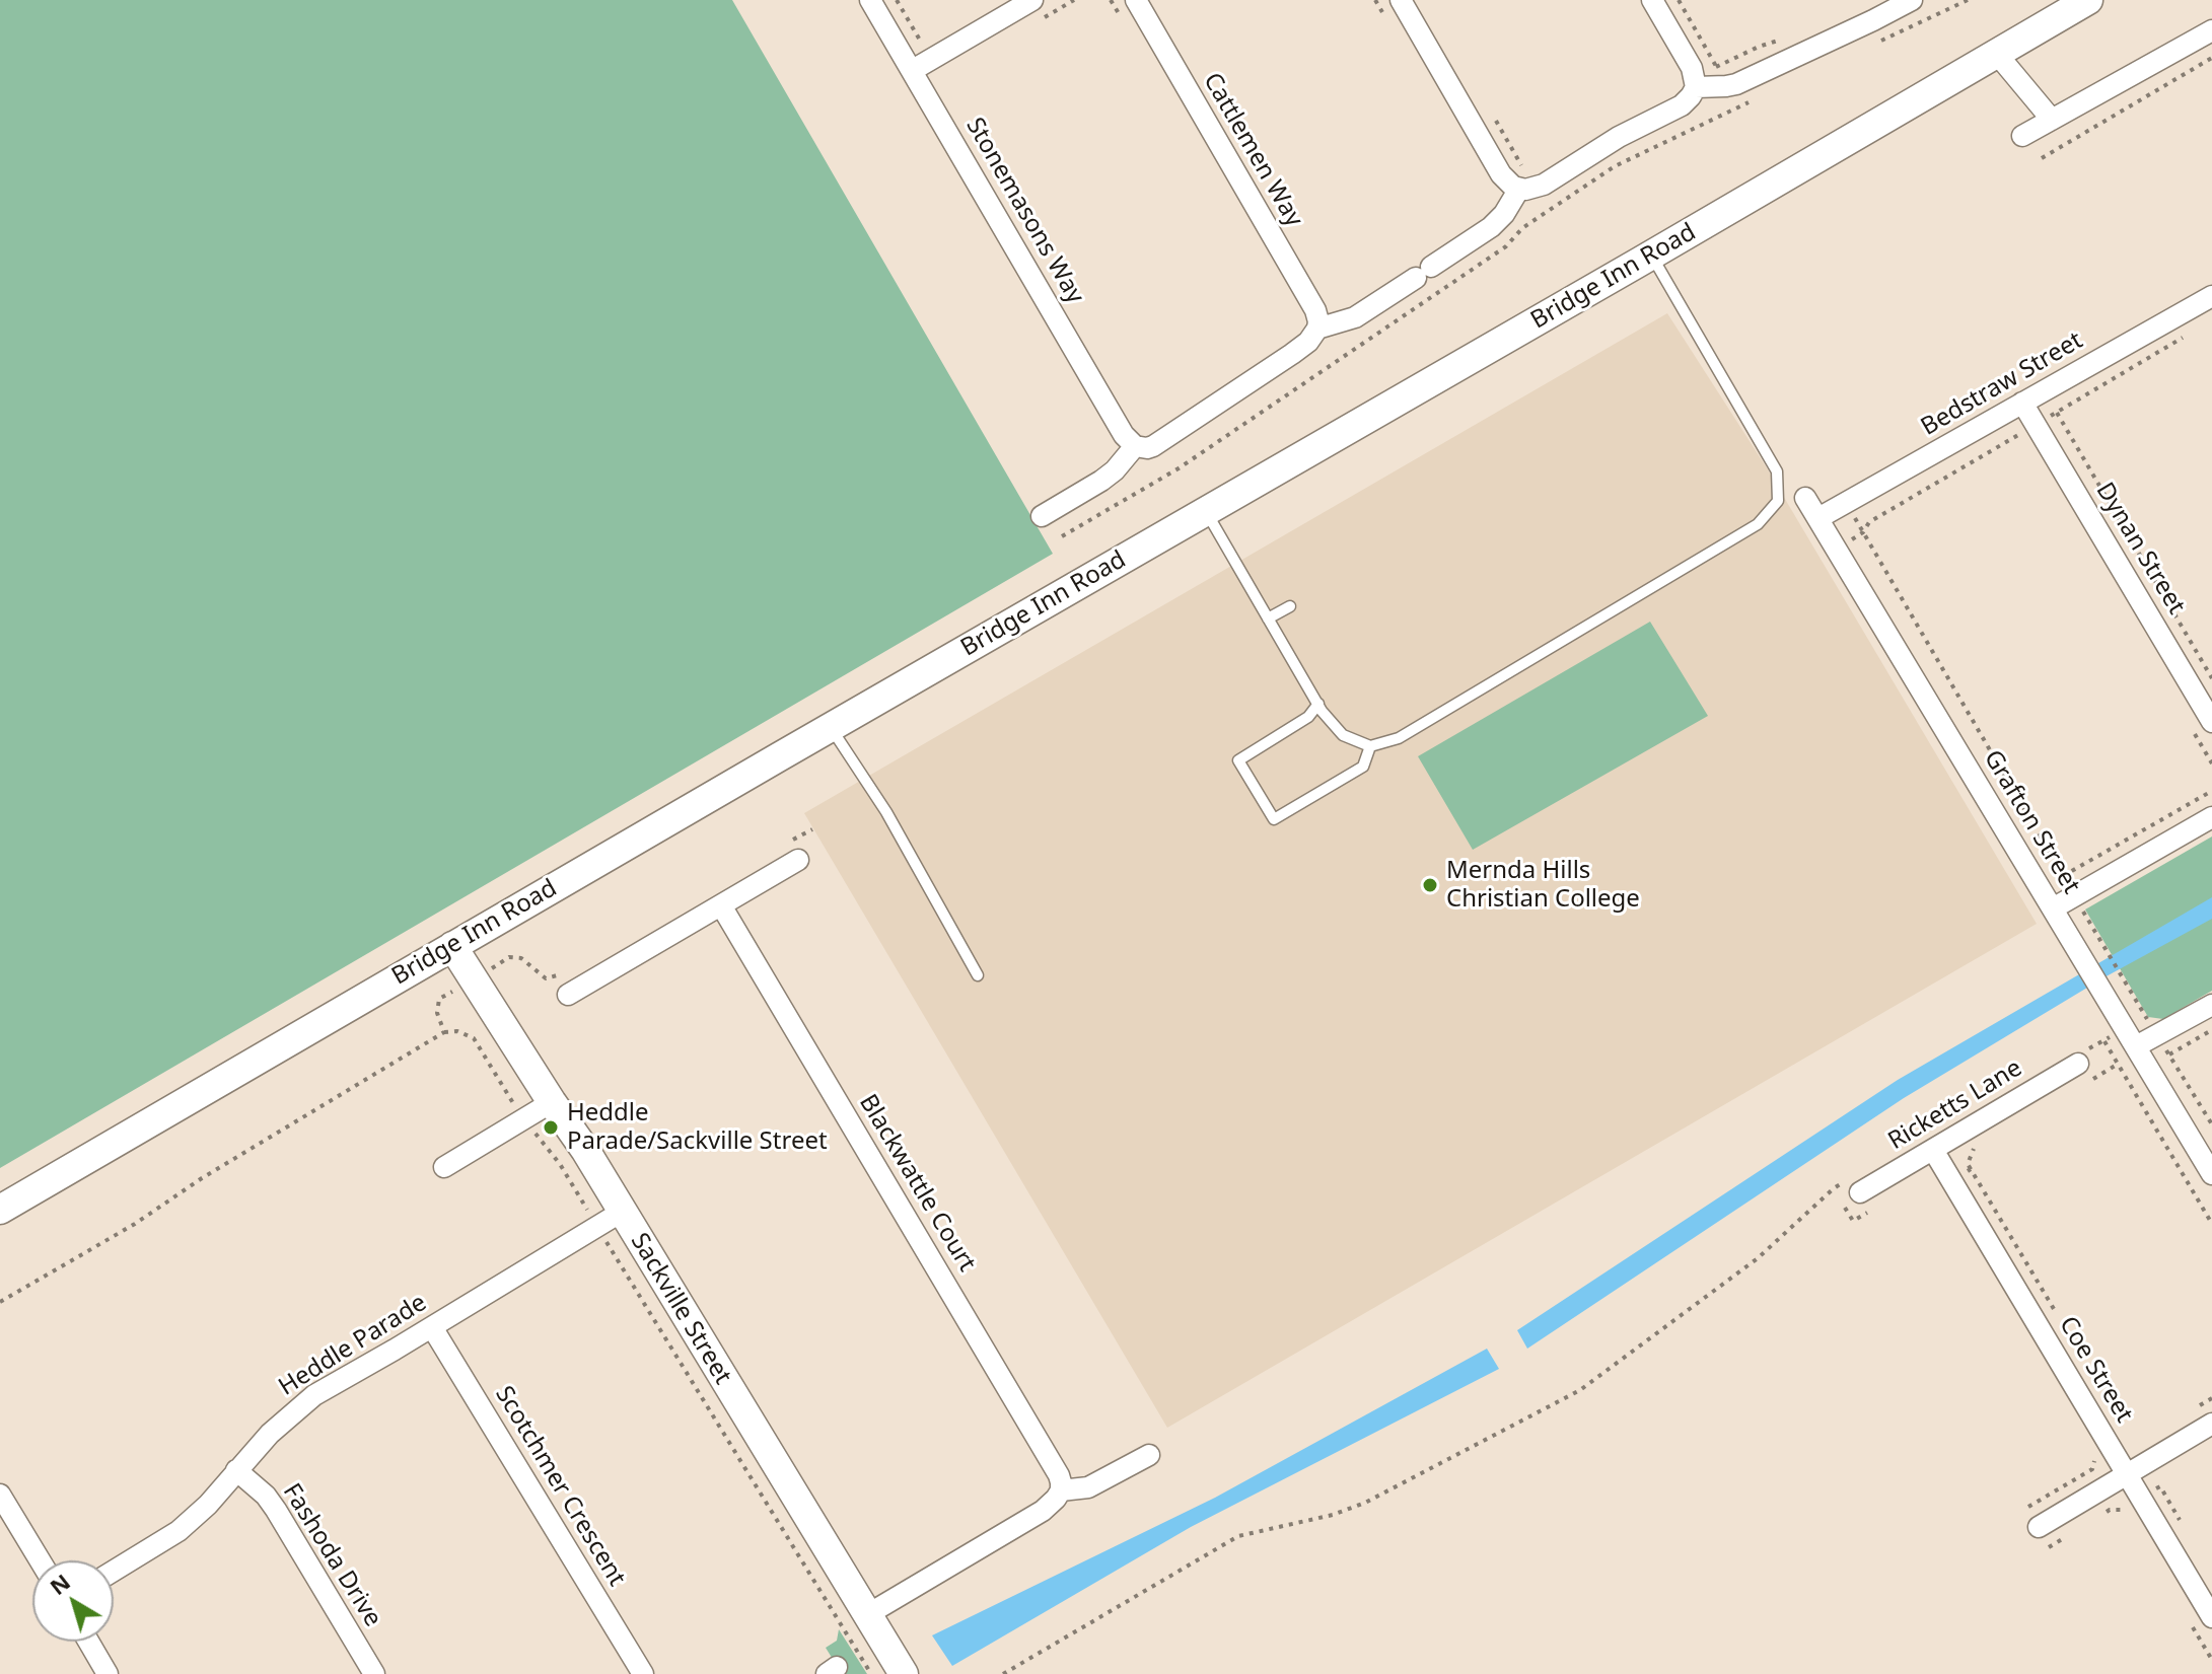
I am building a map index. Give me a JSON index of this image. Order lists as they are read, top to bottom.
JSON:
{
  "streets": {
    "main road": ["Bridge Inn Road", "Sackville Street"],
    "street": [
      "Cattlemen Way",
      "Stonemasons Way",
      "Bedstraw Street",
      "Dynan Street",
      "Grafton Street",
      "Ricketts Lane",
      "Blackwattle Court",
      "Heddle Parade",
      "Coe Street",
      "Scotchmer Crescent",
      "Fashoda Drive"
    ]
  },
  "crossings": [
    ["Bridge Inn Road", "Sackville Street"],
    ["Bedstraw Street", "Dynan Street"],
    ["Bedstraw Street", "Grafton Street"],
    ["Ricketts Lane", "Coe Street"],
    ["Sackville Street", "Heddle Parade"],
    ["Heddle Parade", "Scotchmer Crescent"],
    ["Heddle Parade", "Fashoda Drive"]
  ],
  "places": ["Mernda Hills Christian College", "Heddle Parade/Sackville Street"],
  "north": "top left"
}
